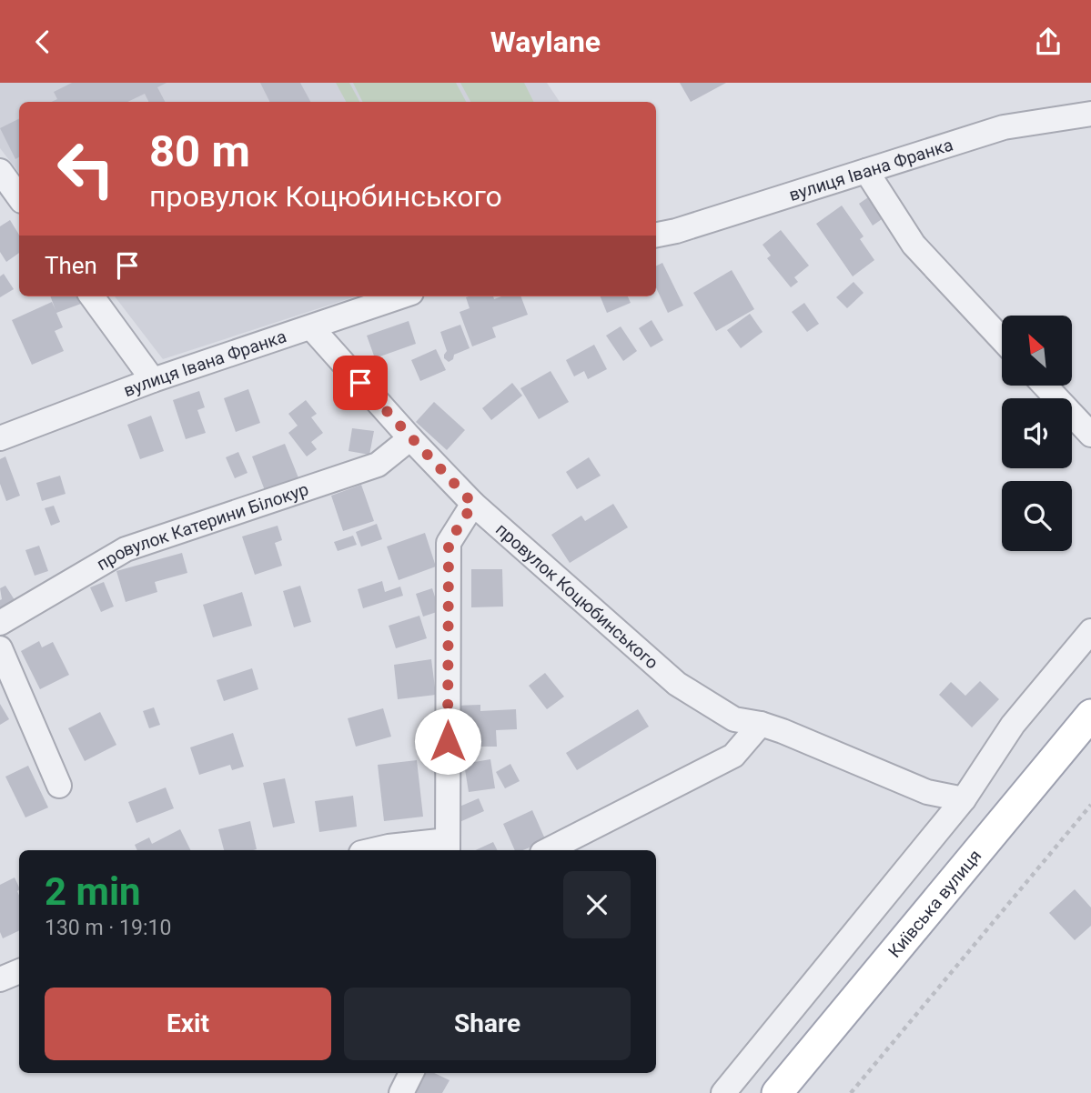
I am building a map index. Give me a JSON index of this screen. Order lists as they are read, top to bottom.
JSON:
{
  "streets": {
    "main road": ["Київська вулиця"],
    "street": ["вулиця Івана Франка", "провулок Катерини Білокур", "провулок Коцюбинського"]
  },
  "crossings": [
    ["вулиця Івана Франка", "провулок Коцюбинського"],
    ["провулок Катерини Білокур", "провулок Коцюбинського"]
  ],
  "north": "top left",
  "page": {
    "header": "Waylane",
    "turn": ["80 m", "провулок Коцюбинського"],
    "then": "Then",
    "heading": ["2 min", "130 m · 19:10"],
    "buttons": ["Exit", "Share"]
  }
}
